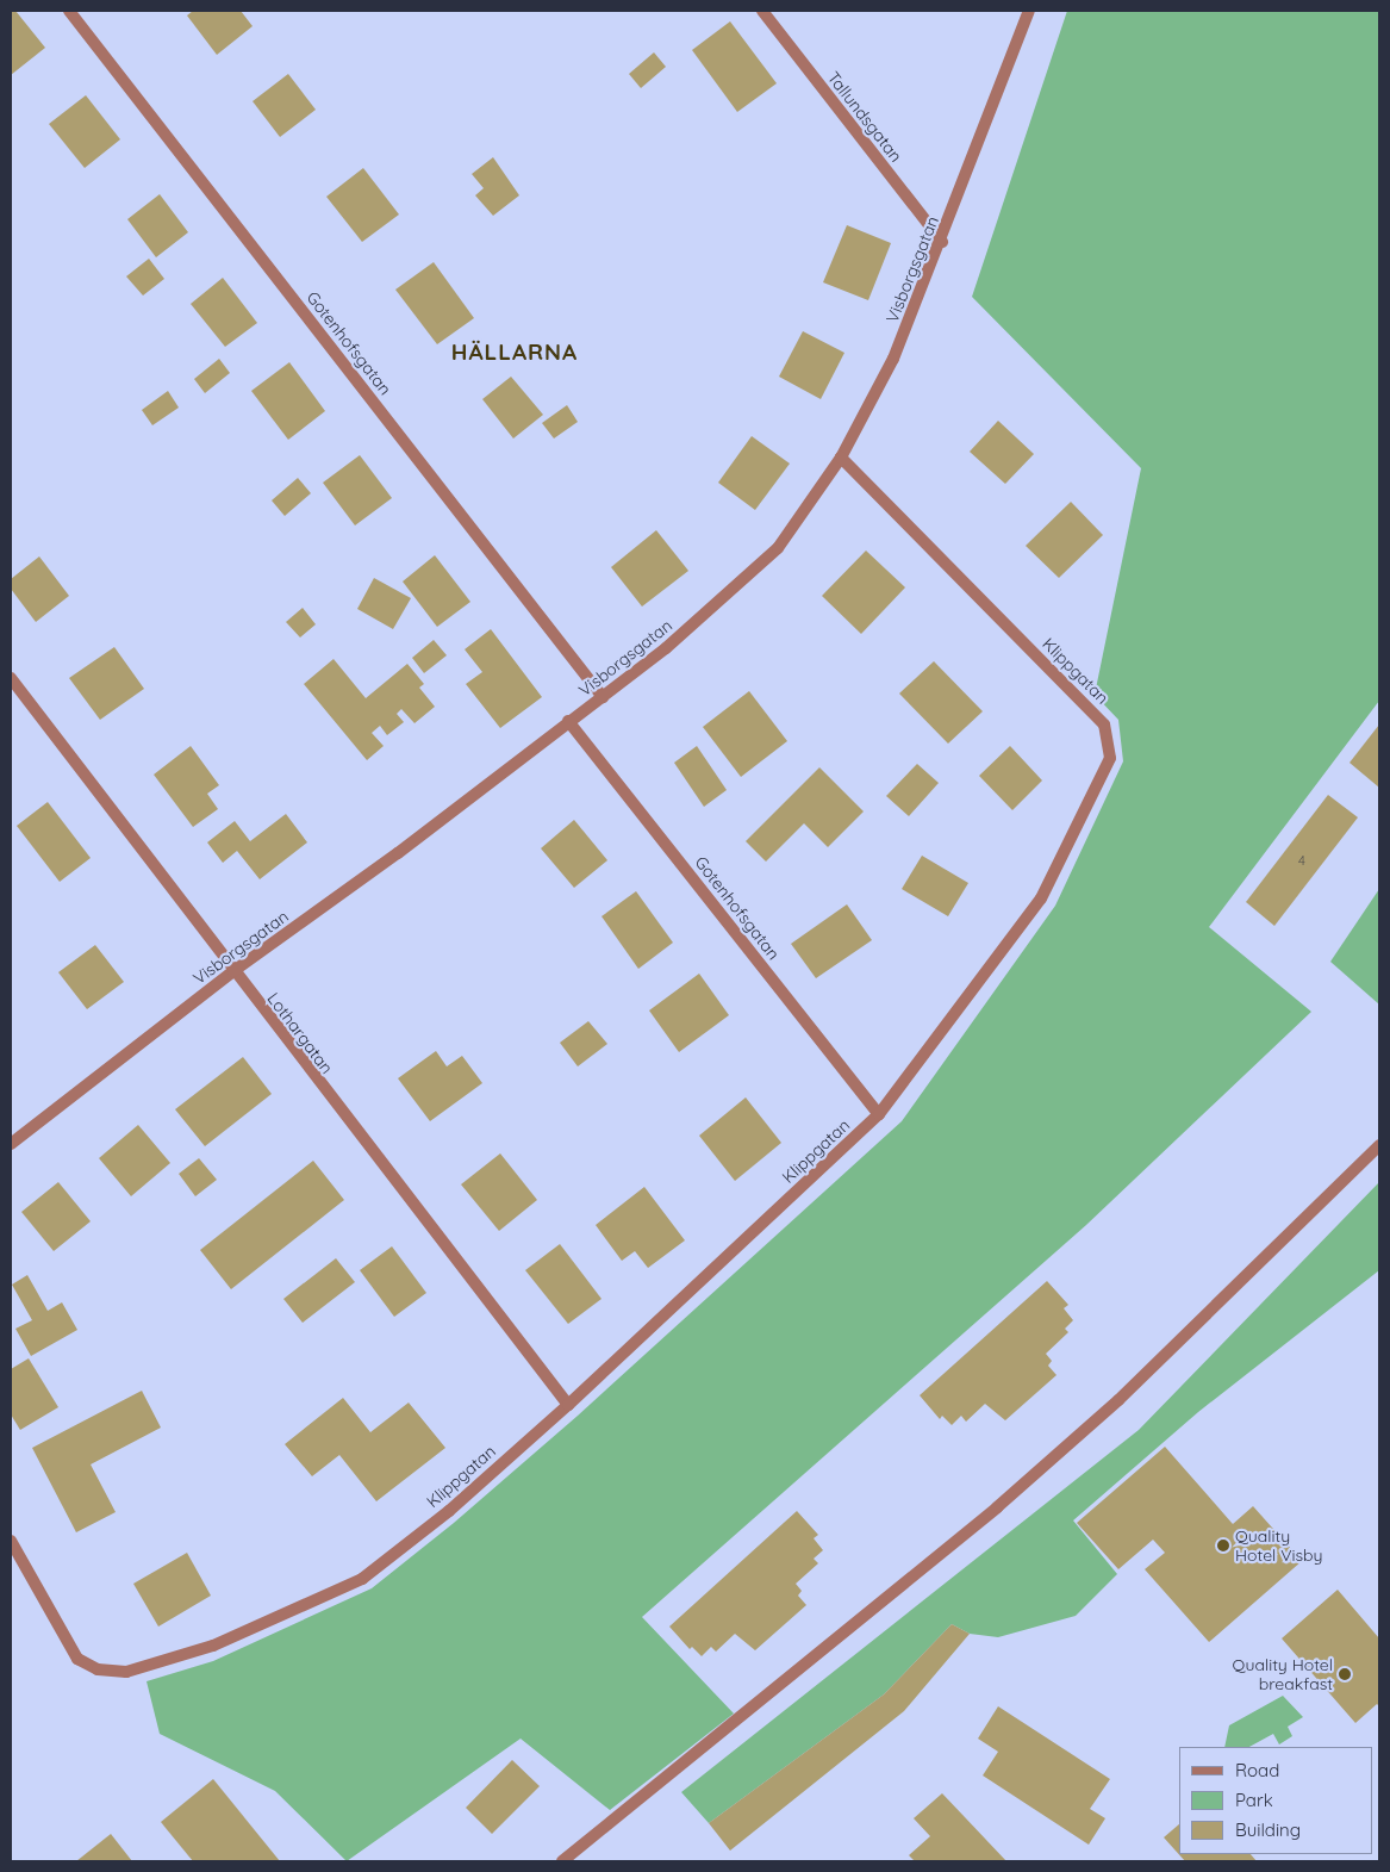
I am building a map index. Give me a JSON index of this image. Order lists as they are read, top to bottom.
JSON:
{
  "streets": {
    "street": [
      "Tallundsgatan",
      "Visborgsgatan",
      "Gotenhofsgatan",
      "Klippgatan",
      "Lothargatan"
    ]
  },
  "crossings": [
    ["Tallundsgatan", "Visborgsgatan"],
    ["Visborgsgatan", "Gotenhofsgatan"],
    ["Visborgsgatan", "Klippgatan"],
    ["Visborgsgatan", "Lothargatan"],
    ["Gotenhofsgatan", "Klippgatan"],
    ["Klippgatan", "Lothargatan"]
  ],
  "districts": ["HÄLLARNA"],
  "places": ["Quality Hotel Visby", "Quality Hotel breakfast"],
  "house_numbers": ["4"],
  "legend": ["Road", "Park", "Building"]
}
